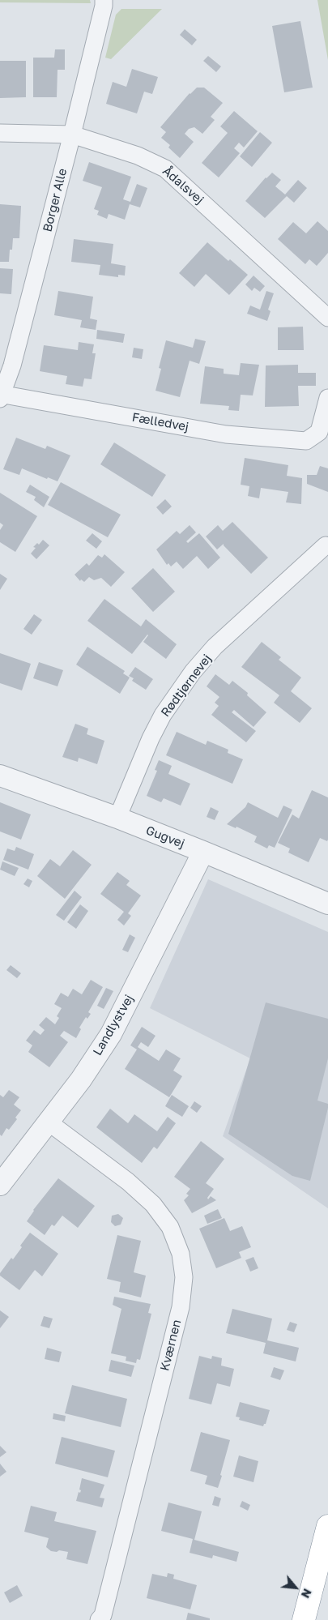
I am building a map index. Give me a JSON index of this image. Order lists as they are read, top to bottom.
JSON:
{
  "streets": {
    "street": [
      "Ådalsvej",
      "Borger Alle",
      "Fælledvej",
      "Rødtjørnevej",
      "Gugvej",
      "Landlystvej",
      "Kværnen"
    ]
  },
  "crossings": [
    ["Ådalsvej", "Borger Alle"],
    ["Borger Alle", "Fælledvej"],
    ["Rødtjørnevej", "Gugvej"],
    ["Gugvej", "Landlystvej"],
    ["Landlystvej", "Kværnen"]
  ],
  "north": "bottom right"
}
